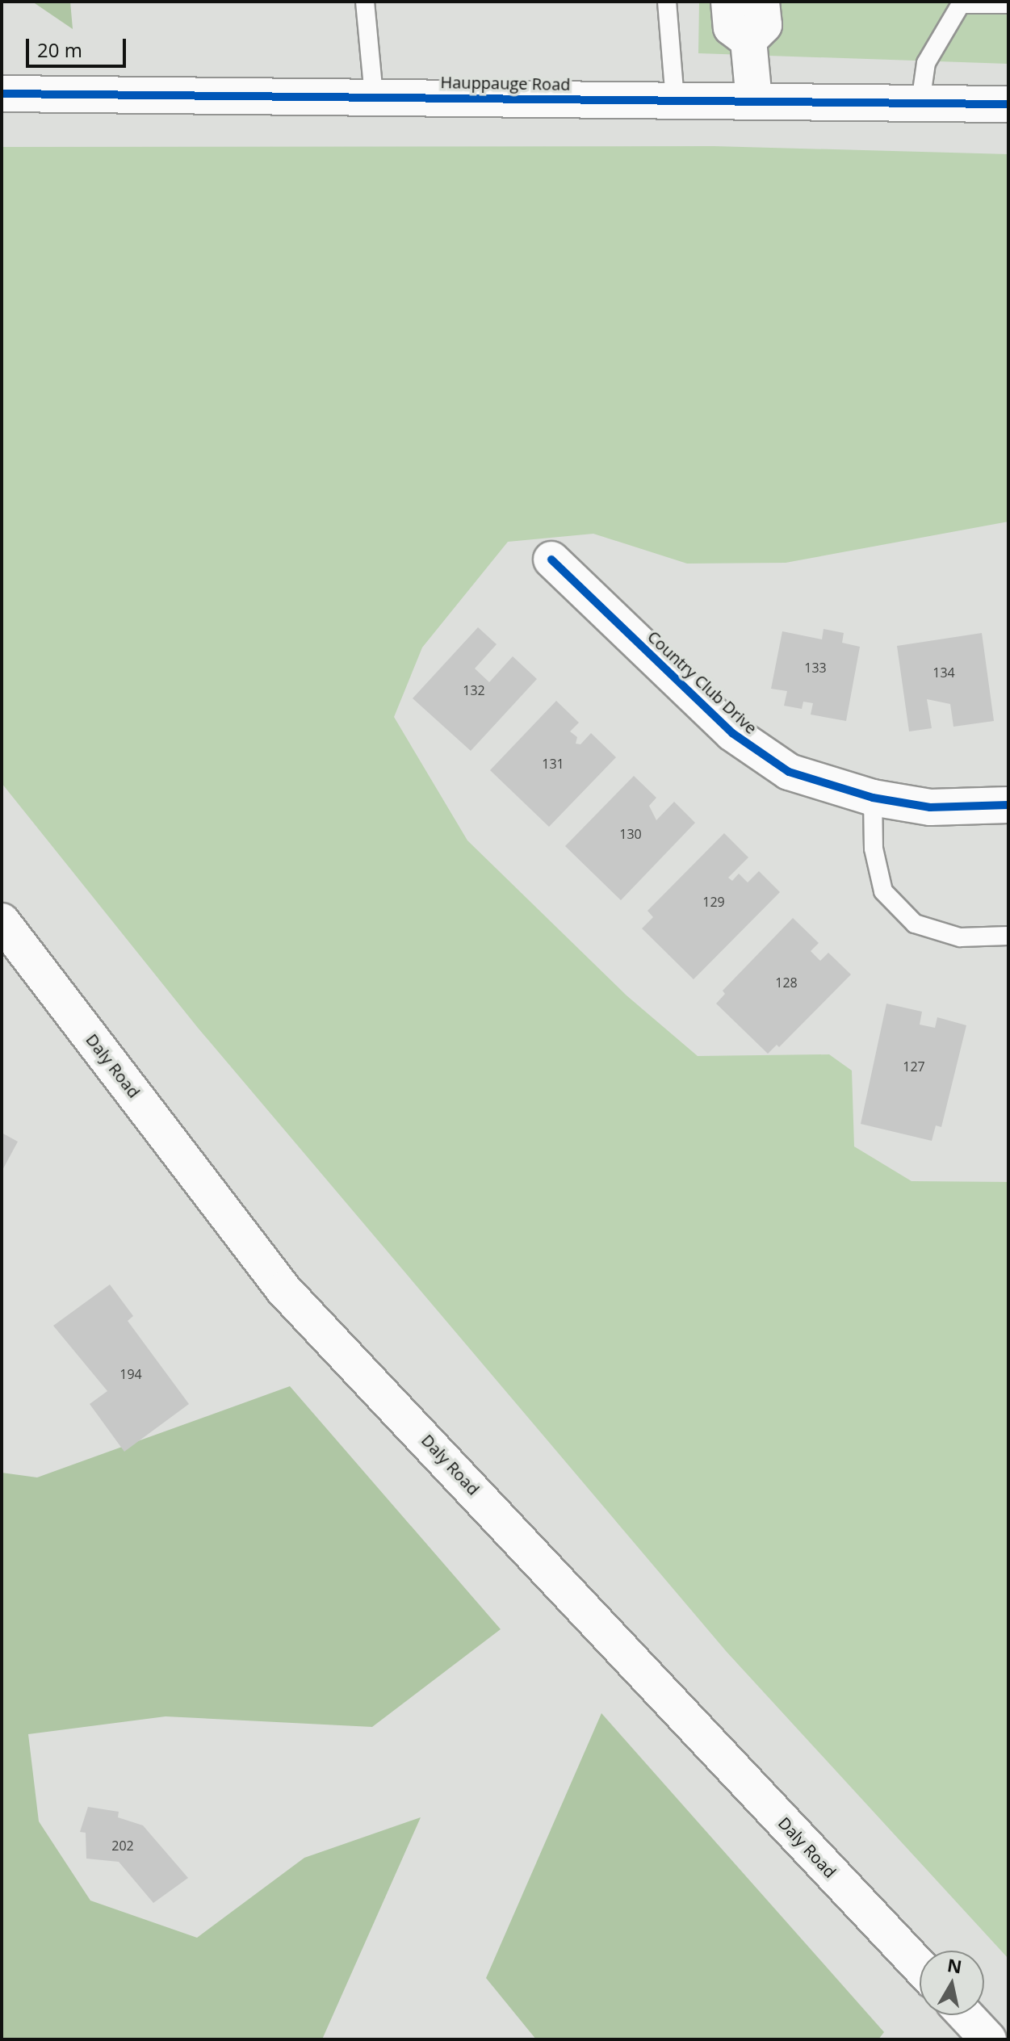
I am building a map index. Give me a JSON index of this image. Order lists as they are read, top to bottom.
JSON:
{
  "streets": {
    "street": ["Hauppauge Road", "Country Club Drive", "Daly Road"]
  },
  "house_numbers": [
    "133",
    "134",
    "132",
    "131",
    "130",
    "129",
    "128",
    "127",
    "194",
    "202"
  ],
  "scale_bar": "20 m",
  "north": "top"
}
